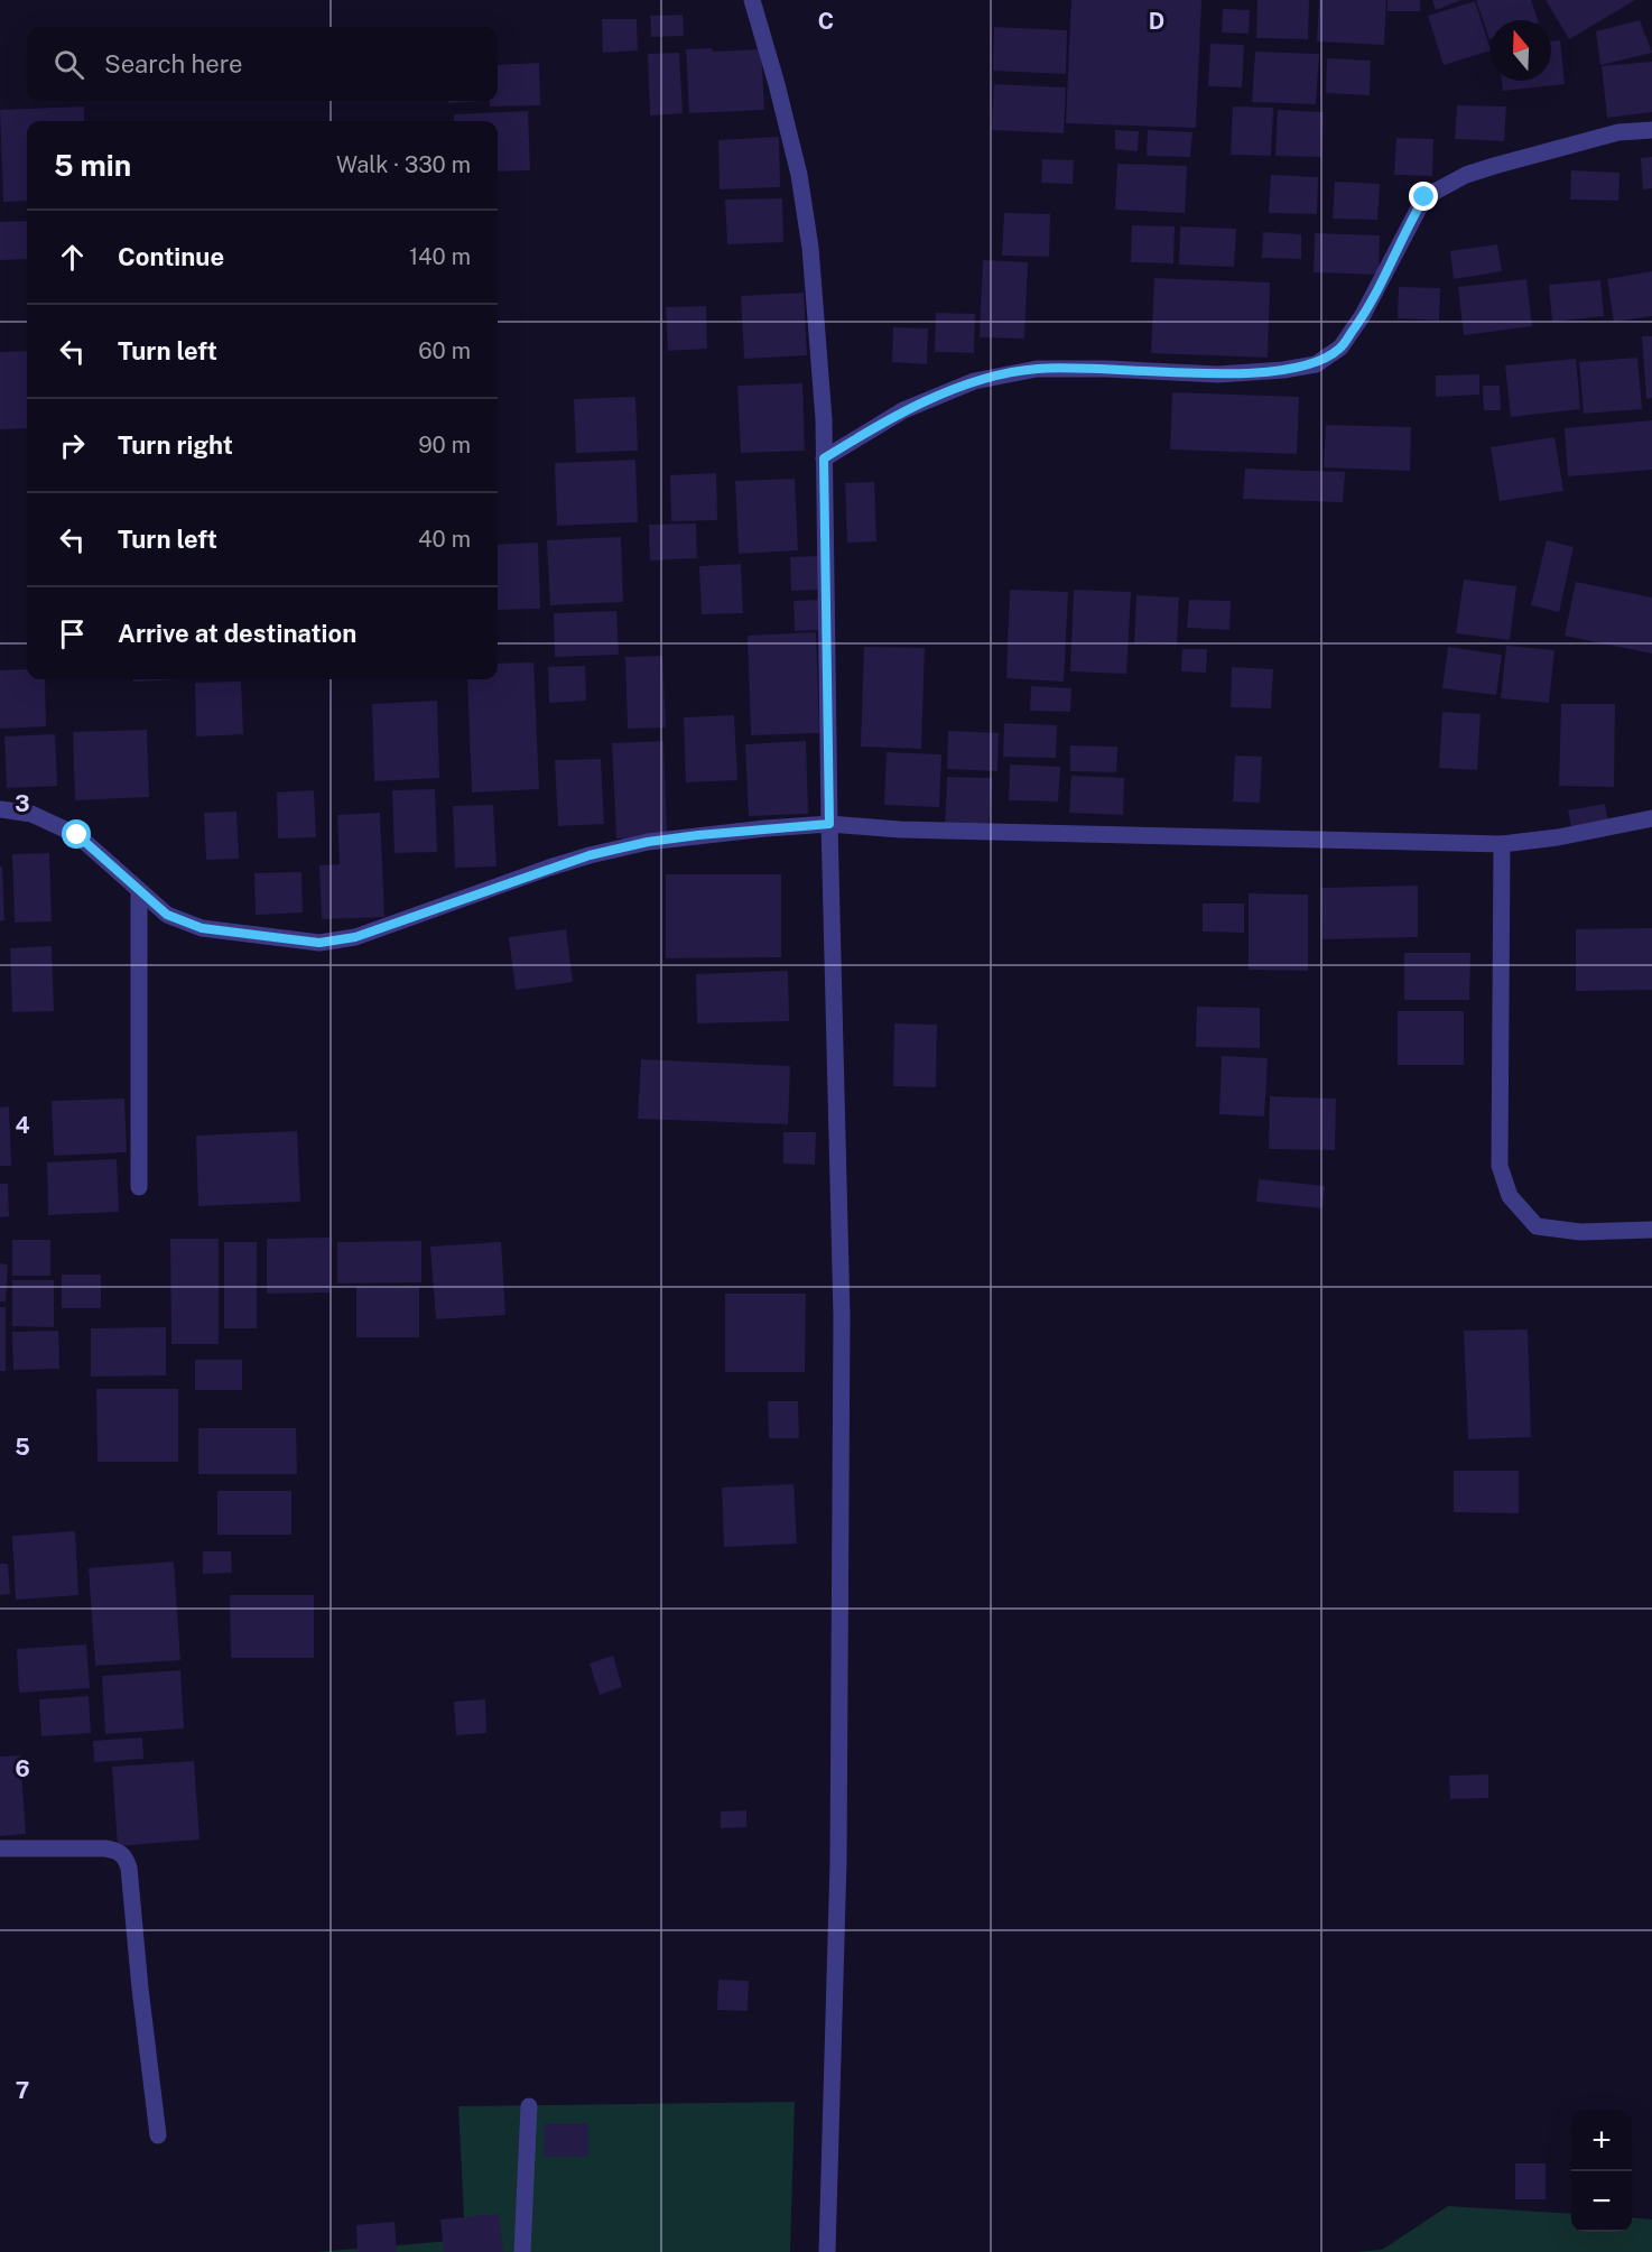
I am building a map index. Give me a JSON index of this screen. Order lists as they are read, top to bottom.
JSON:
{
  "north": "top",
  "page": {
    "search": "Search here",
    "heading": ["5 min", "Walk · 330 m"],
    "list": [
      ["Continue", "140 m"],
      ["Turn left", "60 m"],
      ["Turn right", "90 m"],
      ["Turn left", "40 m"],
      "Arrive at destination"
    ],
    "map_buttons": ["+", "−"]
  },
  "grid": {
    "columns": ["C", "D"],
    "rows": [
      "3",
      "4",
      "5",
      "6",
      "7"
    ]
  }
}
